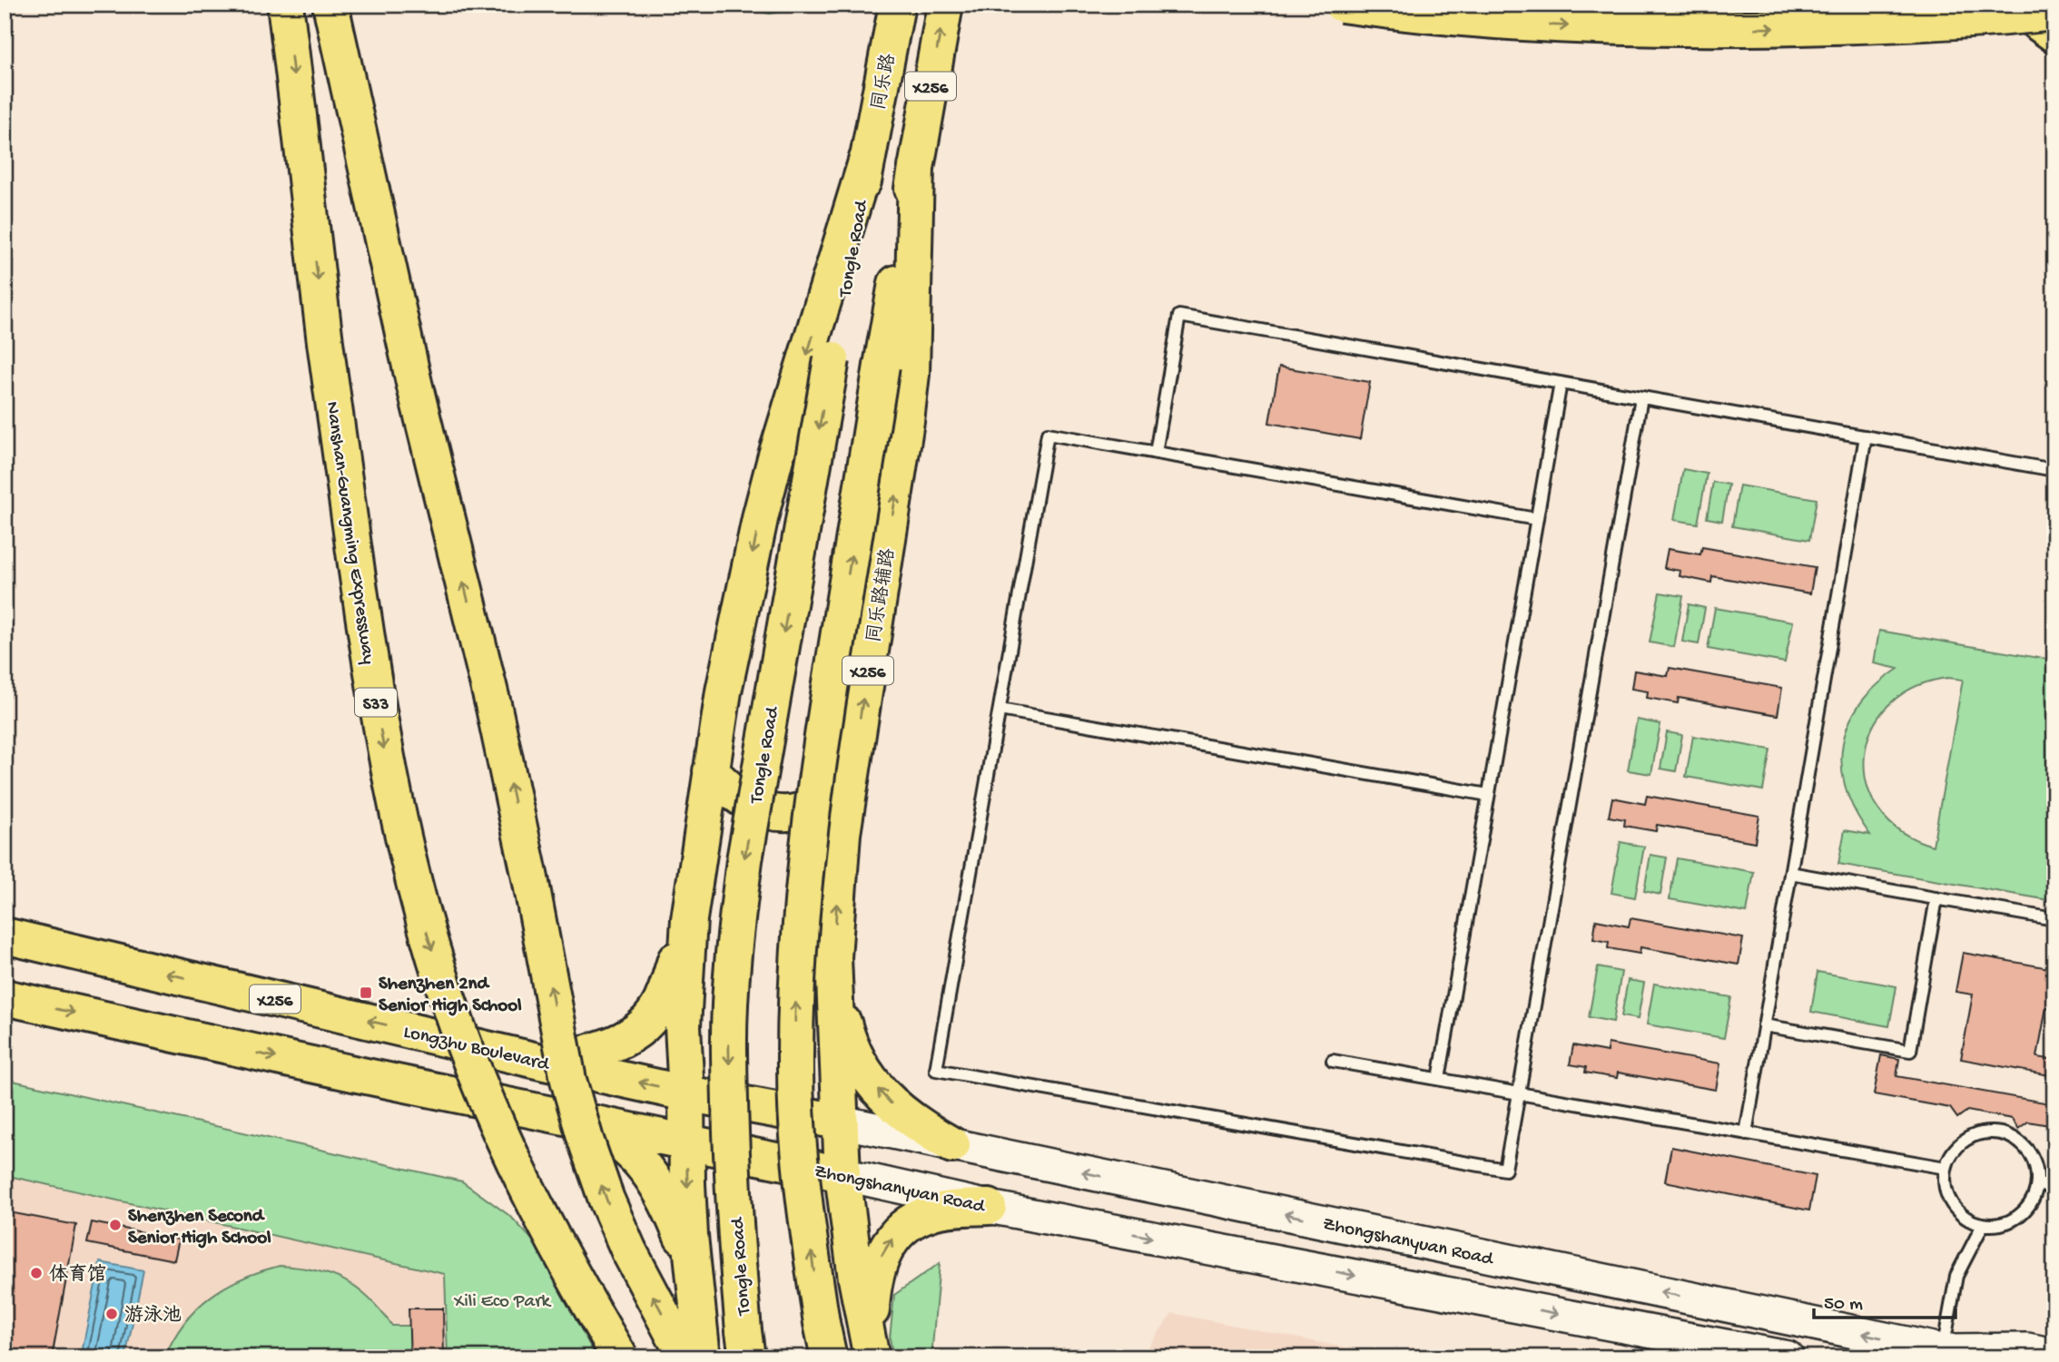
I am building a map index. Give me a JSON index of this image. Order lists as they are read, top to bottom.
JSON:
{
  "streets": {
    "main road": [
      "同乐路",
      "X256",
      "Tongle Road",
      "Nanshan-Guangming Expressway",
      "同乐路辅路",
      "S33",
      "Longzhu Boulevard",
      "Zhongshanyuan Road"
    ]
  },
  "crossings": [
    ["同乐路", "X256"],
    ["同乐路", "Tongle Road"],
    ["X256", "Tongle Road"],
    ["X256", "同乐路辅路"],
    ["X256", "Longzhu Boulevard"],
    ["同乐路辅路", "Longzhu Boulevard"],
    ["同乐路辅路", "Zhongshanyuan Road"],
    ["Longzhu Boulevard", "Zhongshanyuan Road"]
  ],
  "parks": ["Xili Eco Park"],
  "places": {
    "transit": ["Shenzhen 2nd Senior High School"],
    "other": ["Shenzhen Second Senior High School", "体育馆", "游泳池"]
  },
  "scale_bar": "50 m"
}
